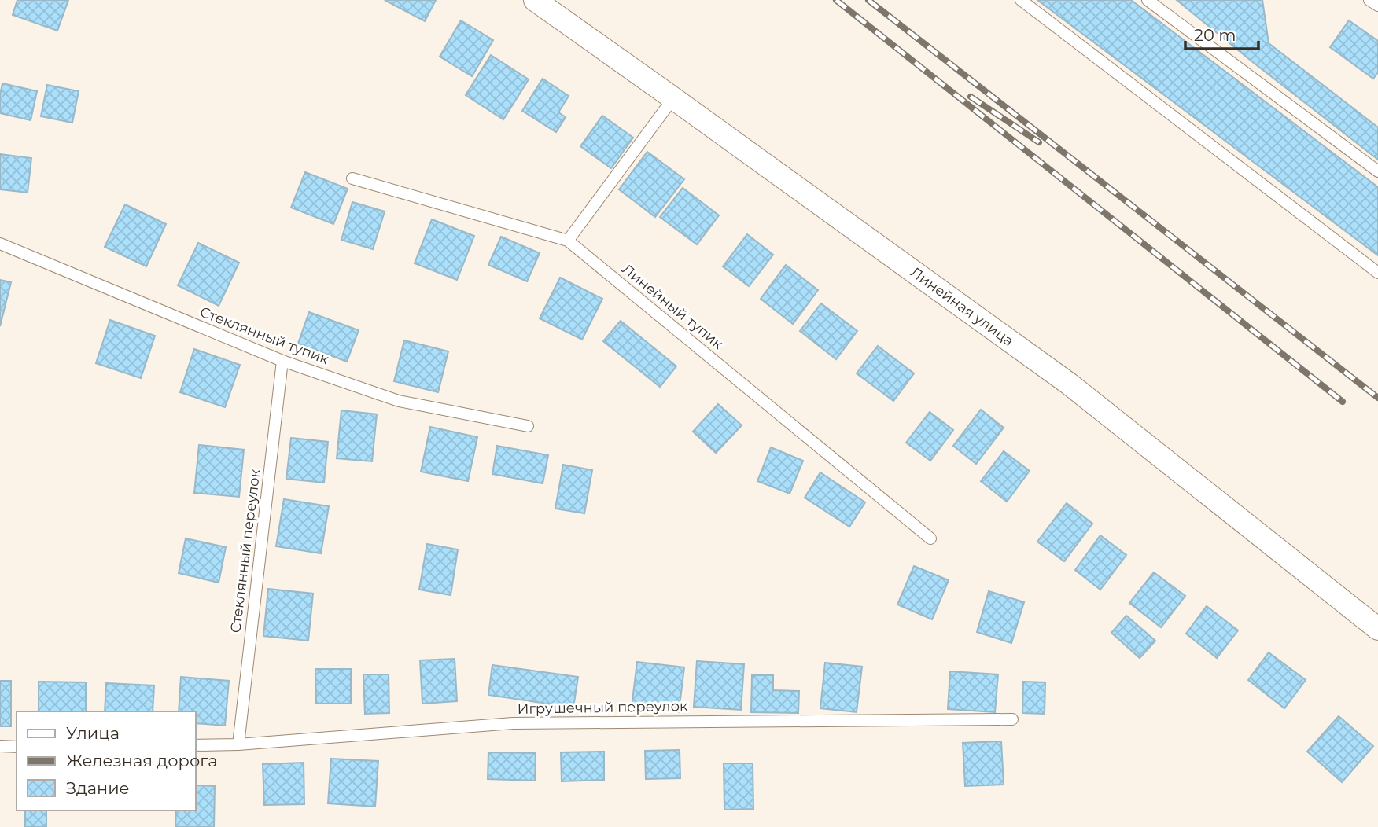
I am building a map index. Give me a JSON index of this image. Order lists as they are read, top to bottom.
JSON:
{
  "streets": {
    "street": ["Линейная улица"],
    "lane": [
      "Линейный тупик",
      "Стеклянный тупик",
      "Стеклянный переулок",
      "Игрушечный переулок"
    ]
  },
  "crossings": [
    ["Стеклянный тупик", "Стеклянный переулок"],
    ["Стеклянный переулок", "Игрушечный переулок"]
  ],
  "legend": ["Улица", "Железная дорога", "Здание"],
  "scale_bar": "20 m"
}
